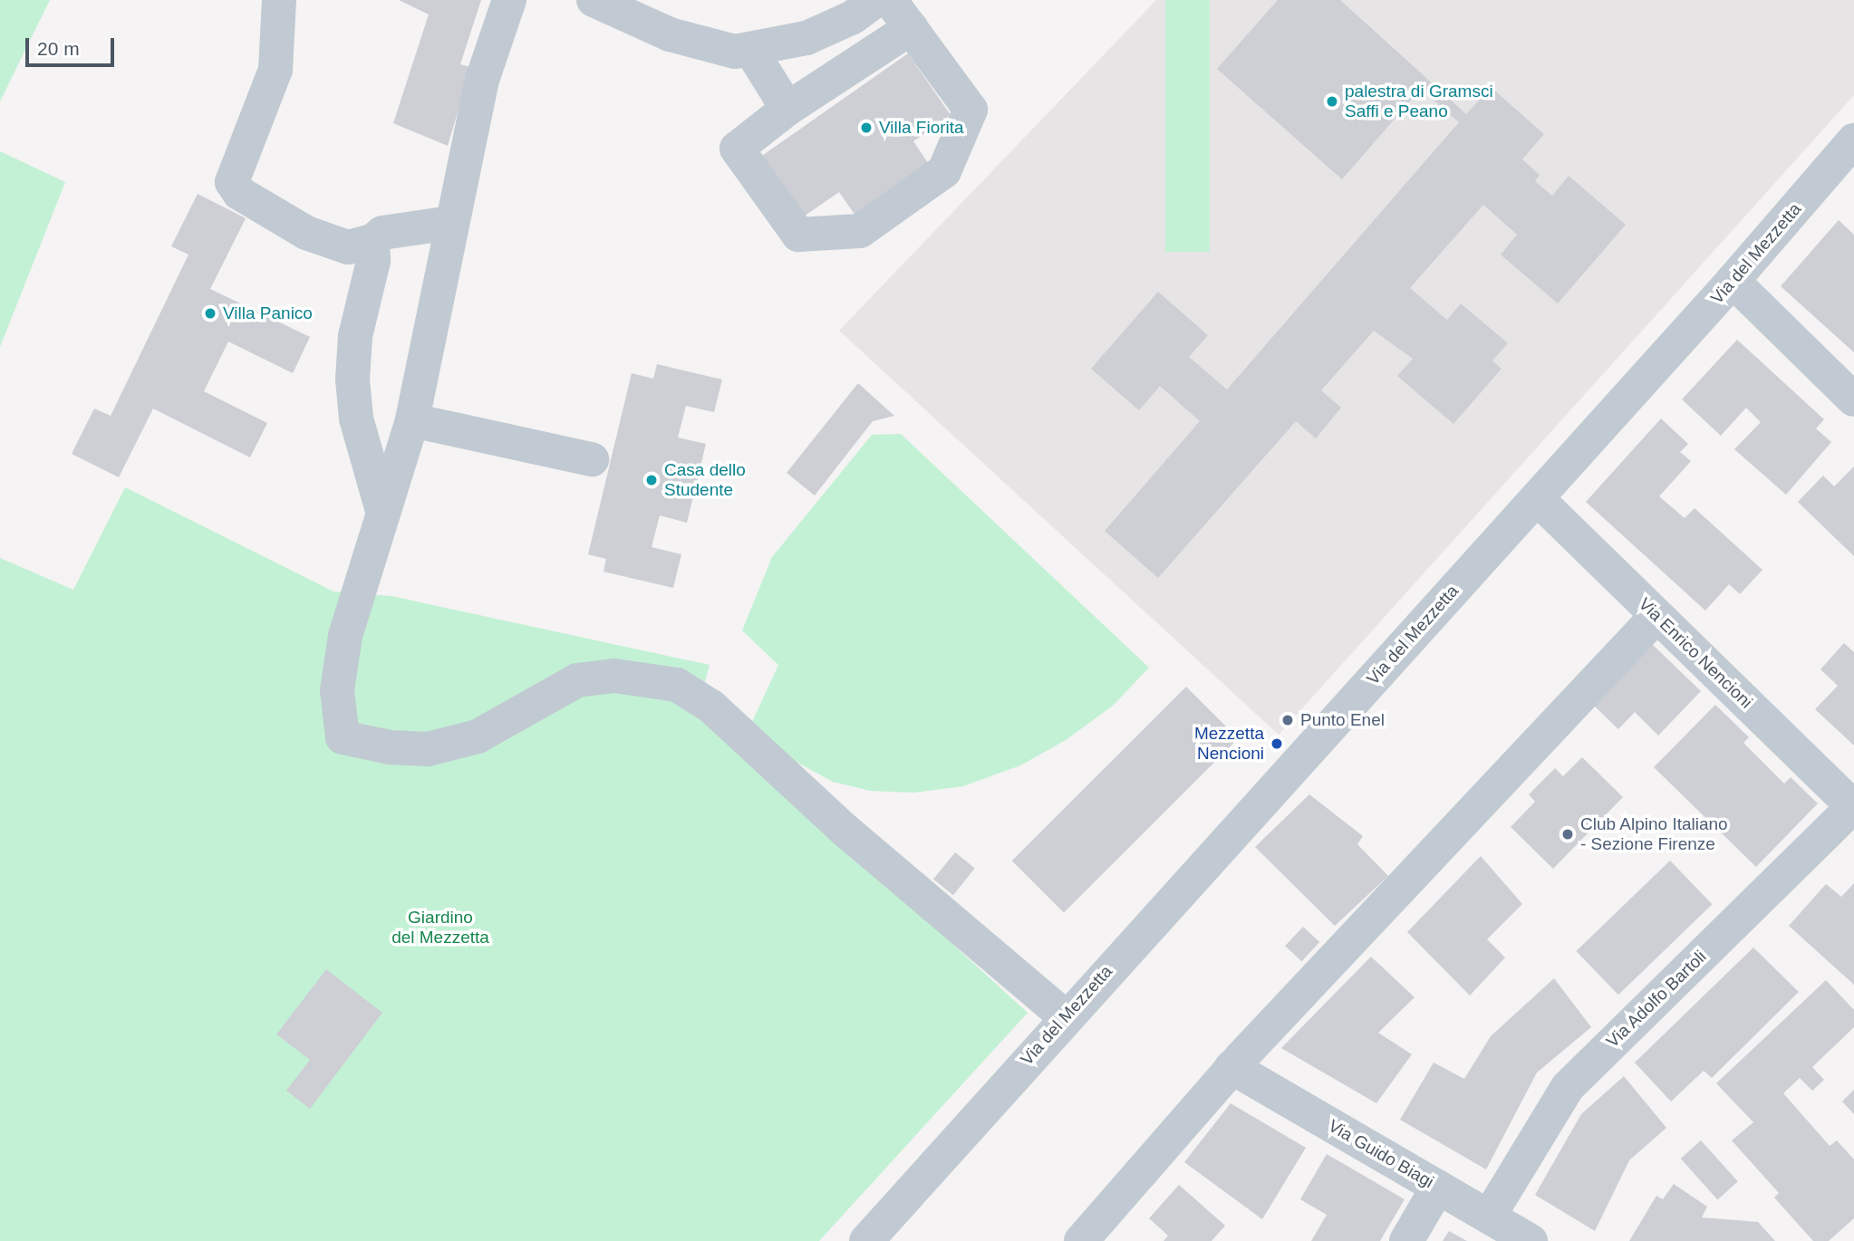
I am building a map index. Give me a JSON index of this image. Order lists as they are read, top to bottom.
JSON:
{
  "streets": {
    "street": [
      "Via del Mezzetta",
      "Via Enrico Nencioni",
      "Via Adolfo Bartoli",
      "Via Guido Biagi"
    ]
  },
  "crossings": [
    ["Via del Mezzetta", "Via Enrico Nencioni"],
    ["Via Enrico Nencioni", "Via Adolfo Bartoli"],
    ["Via Adolfo Bartoli", "Via Guido Biagi"]
  ],
  "parks": ["Giardino del Mezzetta"],
  "places": [
    "palestra di Gramsci Saffi e Peano",
    "Villa Fiorita",
    "Villa Panico",
    "Casa dello Studente",
    "Punto Enel",
    "Mezzetta Nencioni",
    "Club Alpino Italiano - Sezione Firenze"
  ],
  "scale_bar": "20 m"
}
